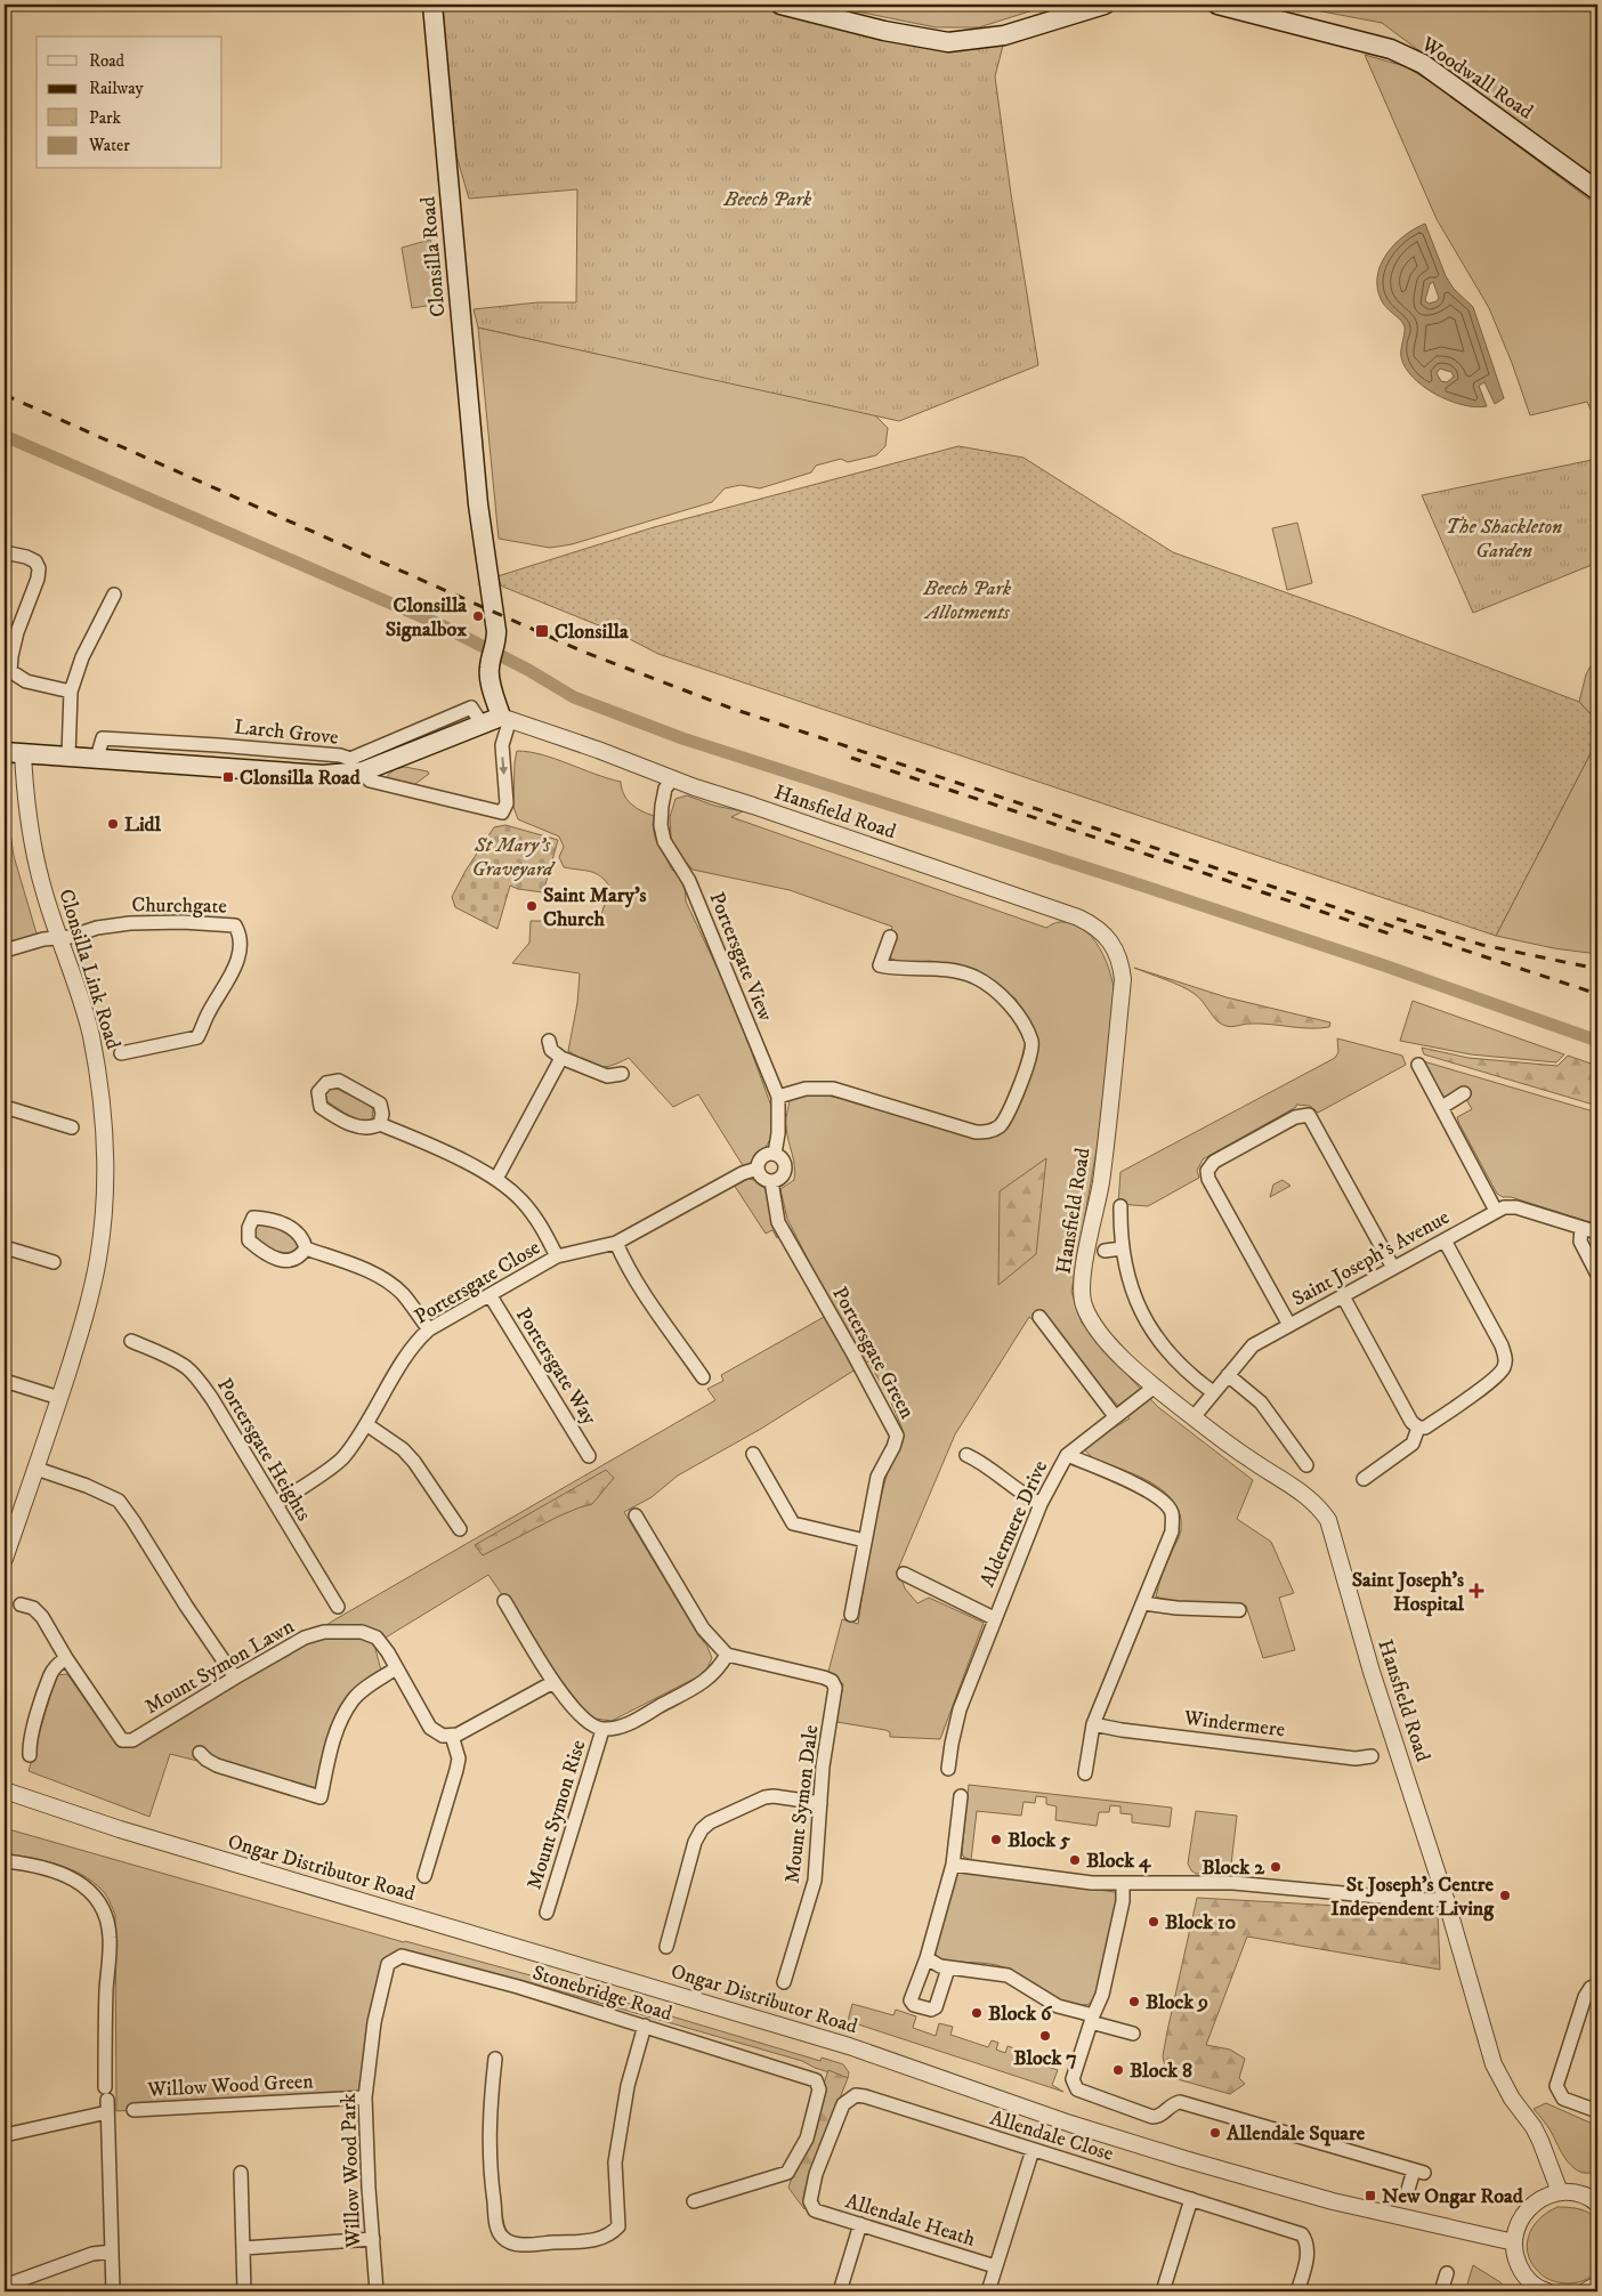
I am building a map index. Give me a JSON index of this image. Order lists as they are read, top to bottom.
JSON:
{
  "streets": {
    "main road": ["Woodwall Road", "Clonsilla Road"],
    "street": [
      "Larch Grove",
      "Hansfield Road",
      "Churchgate",
      "Portersgate View",
      "Clonsilla Link Road",
      "Saint Joseph's Avenue",
      "Portersgate Close",
      "Portersgate Green",
      "Portersgate Way",
      "Portersgate Heights",
      "Aldermere Drive",
      "Mount Symon Lawn",
      "Windermere",
      "Mount Symon Dale",
      "Mount Symon Rise",
      "Ongar Distributor Road",
      "Stonebridge Road",
      "Willow Wood Green",
      "Allendale Close",
      "Willow Wood Park",
      "Allendale Heath"
    ]
  },
  "crossings": [
    ["Clonsilla Road", "Hansfield Road"],
    ["Hansfield Road", "Portersgate View"],
    ["Hansfield Road", "Saint Joseph's Avenue"],
    ["Hansfield Road", "Aldermere Drive"],
    ["Churchgate", "Clonsilla Link Road"],
    ["Portersgate View", "Portersgate Close"],
    ["Portersgate View", "Portersgate Green"],
    ["Portersgate Close", "Portersgate Green"],
    ["Portersgate Close", "Portersgate Way"],
    ["Portersgate Close", "Portersgate Heights"],
    ["Stonebridge Road", "Willow Wood Park"],
    ["Willow Wood Green", "Willow Wood Park"],
    ["Allendale Close", "Allendale Heath"]
  ],
  "parks": [
    "Beech Park",
    "The Shackleton Garden",
    "Beech Park Allotments",
    "St Mary's Graveyard"
  ],
  "places": {
    "other": [
      "Clonsilla Signalbox",
      "Lidl",
      "Saint Mary's Church",
      "Block 5",
      "Block 4",
      "Block 2",
      "St Joseph's Centre Independent Living",
      "Block 10",
      "Block 9",
      "Block 6",
      "Block 7",
      "Block 8",
      "Allendale Square"
    ],
    "transit": ["Clonsilla", "Clonsilla Road", "New Ongar Road"],
    "health": ["Saint Joseph's Hospital"]
  },
  "legend": [
    "Road",
    "Railway",
    "Park",
    "Water"
  ]
}
